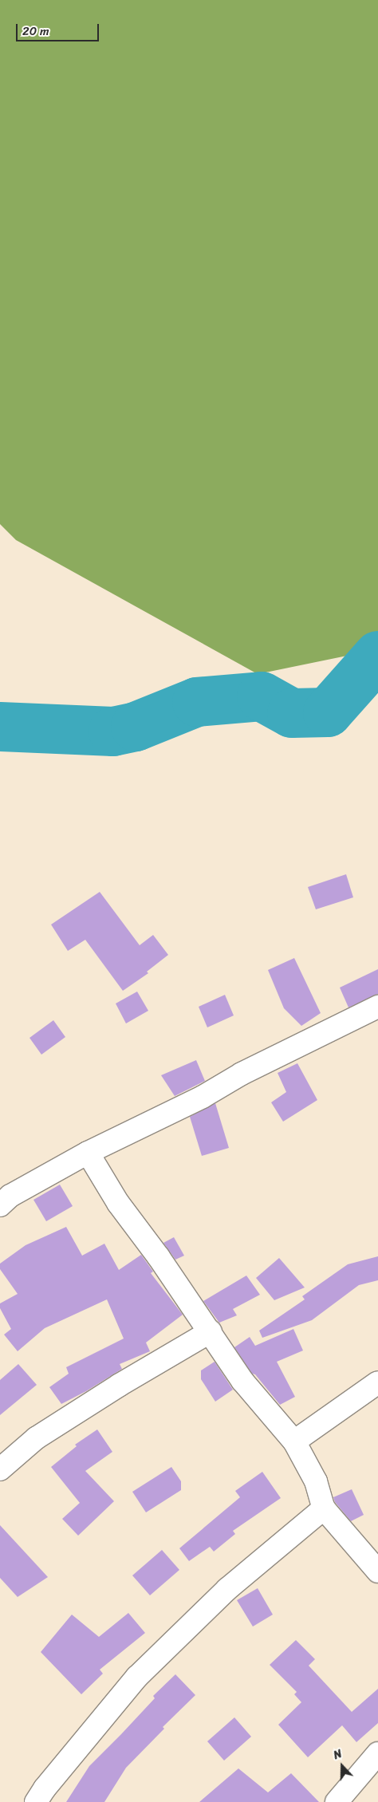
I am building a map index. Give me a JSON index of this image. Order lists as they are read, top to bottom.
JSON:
{
  "scale_bar": "20 m",
  "north": "top"
}
